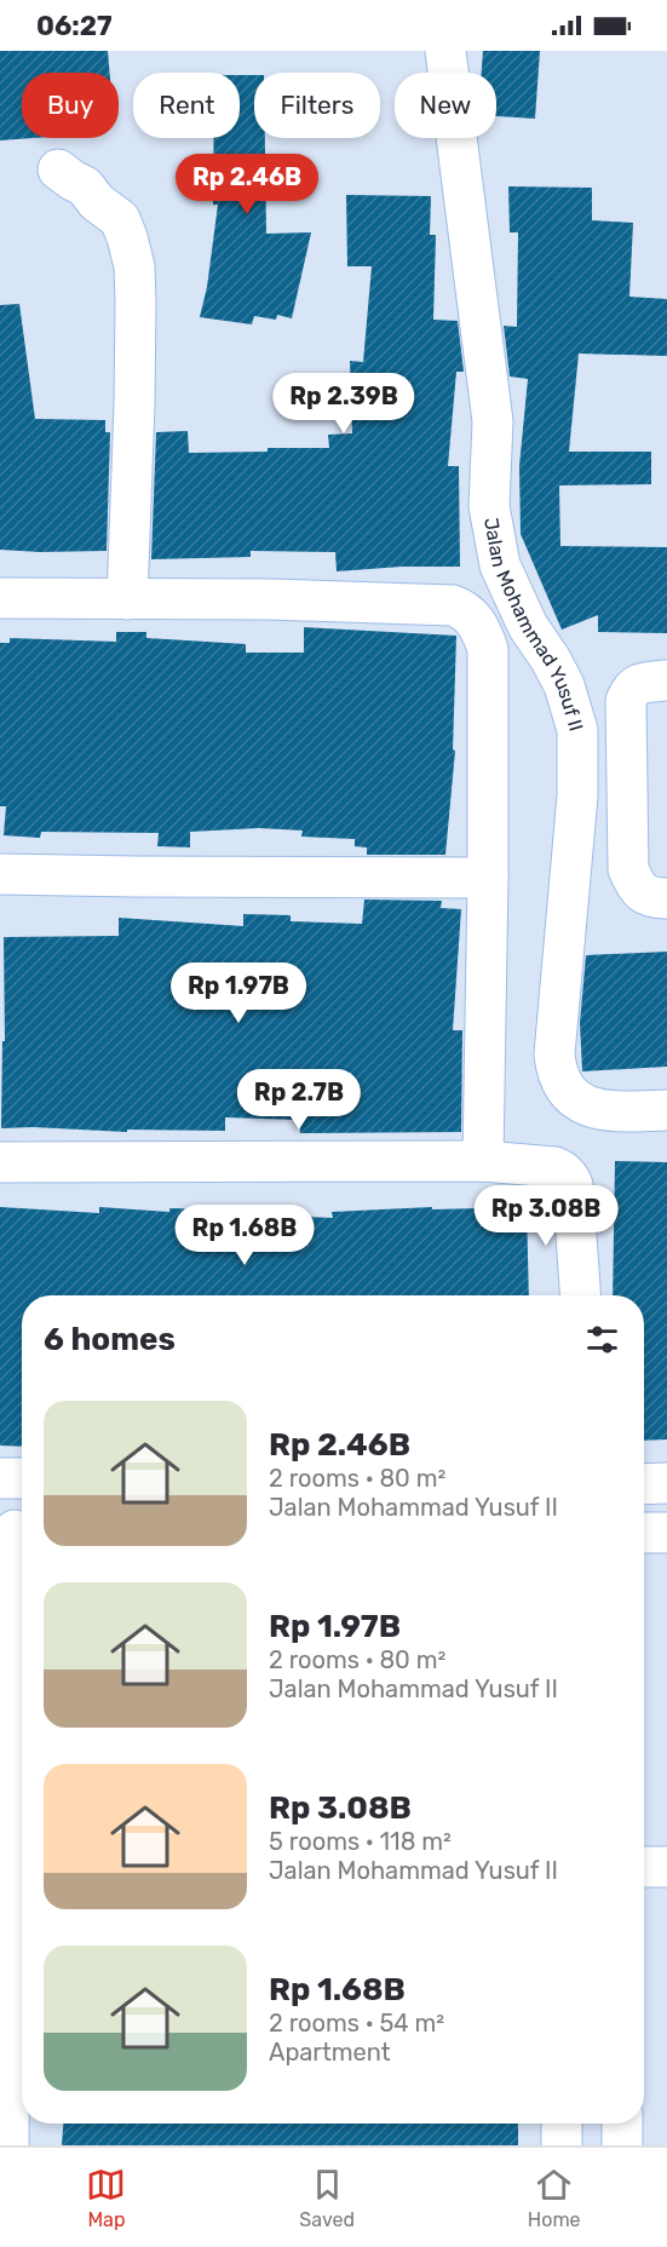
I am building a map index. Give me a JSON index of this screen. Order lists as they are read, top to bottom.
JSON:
{
  "streets": {
    "street": ["Jalan Mohammad Yusuf II"]
  },
  "page": {
    "status": "06:27",
    "chip": [
      "Buy",
      "Rent",
      "Filters",
      "New"
    ],
    "price": [
      "Rp 2.46B",
      "Rp 2.39B",
      "Rp 1.97B",
      "Rp 2.7B",
      "Rp 3.08B",
      "Rp 1.68B"
    ],
    "heading": "6 homes",
    "list": [
      {
        "name": "Rp 2.46B",
        "note": "2 rooms · 80 m² · Jalan Mohammad Yusuf II"
      },
      {
        "name": "Rp 1.97B",
        "note": "2 rooms · 80 m² · Jalan Mohammad Yusuf II"
      },
      {
        "name": "Rp 3.08B",
        "note": "5 rooms · 118 m² · Jalan Mohammad Yusuf II"
      },
      {
        "name": "Rp 1.68B",
        "note": "2 rooms · 54 m² · Apartment"
      }
    ],
    "tabs": ["Map", "Saved", "Home"]
  }
}
